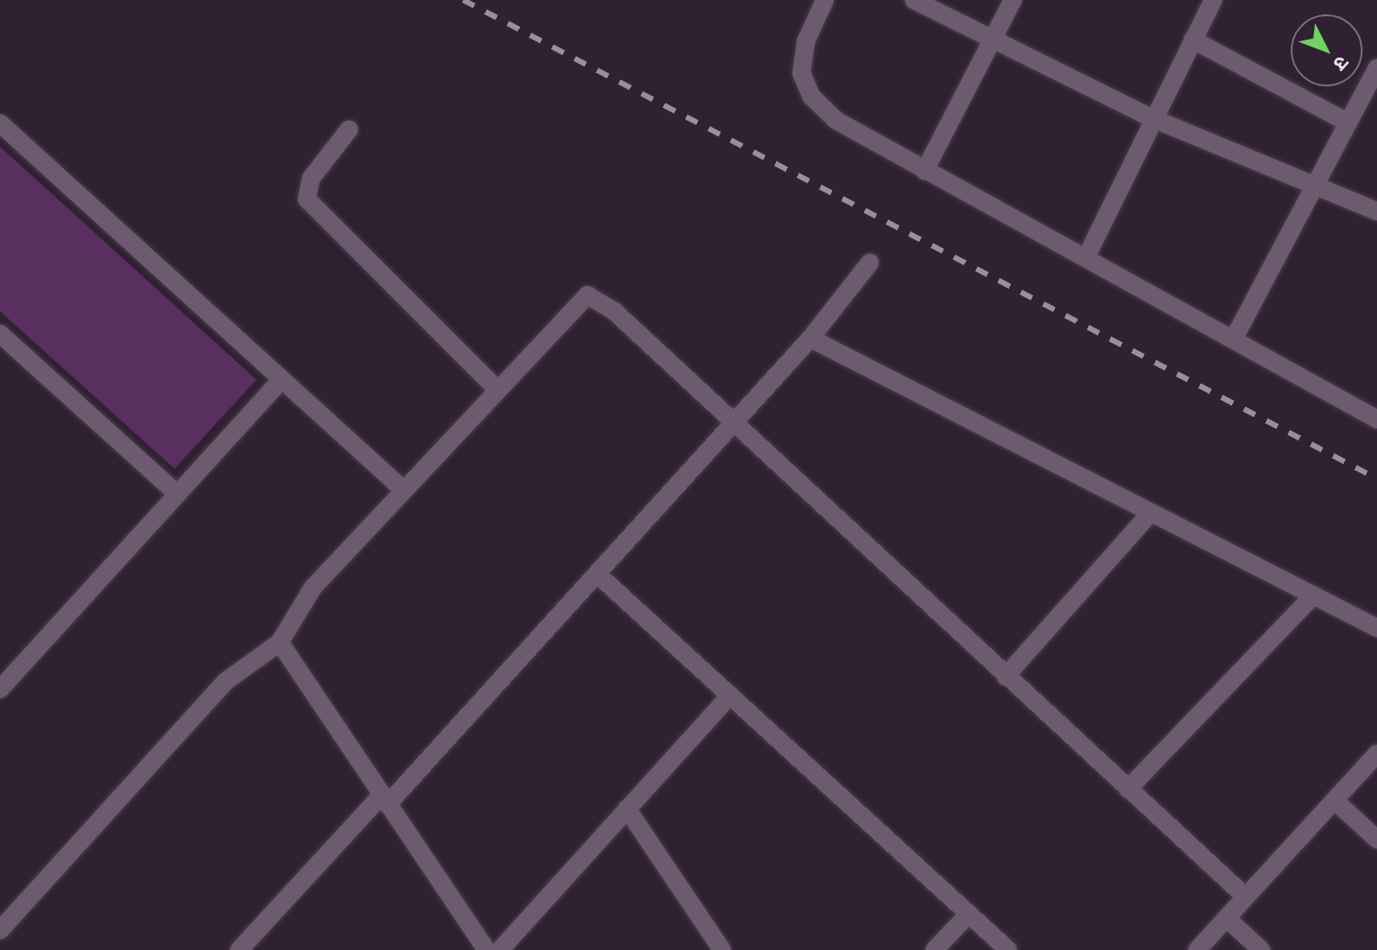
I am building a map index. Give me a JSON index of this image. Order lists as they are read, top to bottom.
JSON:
{
  "north": "bottom right"
}
